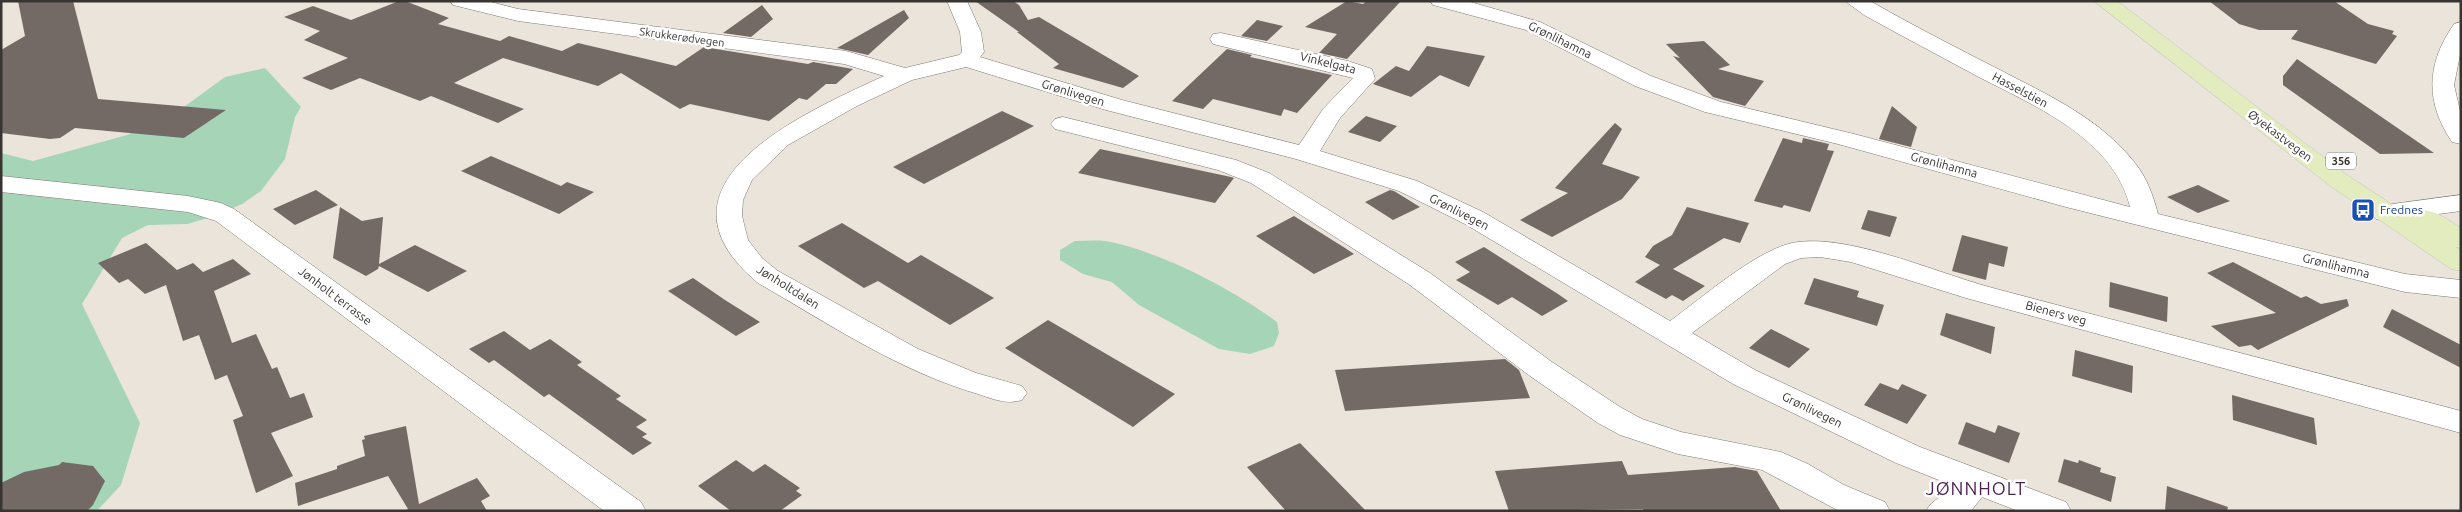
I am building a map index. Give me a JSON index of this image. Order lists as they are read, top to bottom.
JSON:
{
  "streets": {
    "main road": ["Øyekastvegen", "356"],
    "street": [
      "Skrukkerødvegen",
      "Grønlihamna",
      "Vinkelgata",
      "Hasselstien",
      "Grønlivegen",
      "Jønholtdalen",
      "Jønholt terrasse",
      "Bieners veg"
    ]
  },
  "crossings": [
    ["Skrukkerødvegen", "Jønholtdalen"],
    ["Grønlihamna", "Hasselstien"],
    ["Vinkelgata", "Grønlivegen"],
    ["Grønlivegen", "Jønholtdalen"],
    ["Grønlivegen", "Bieners veg"]
  ],
  "districts": ["JØNNHOLT"],
  "places": {
    "bus stop": ["Frednes"]
  }
}
